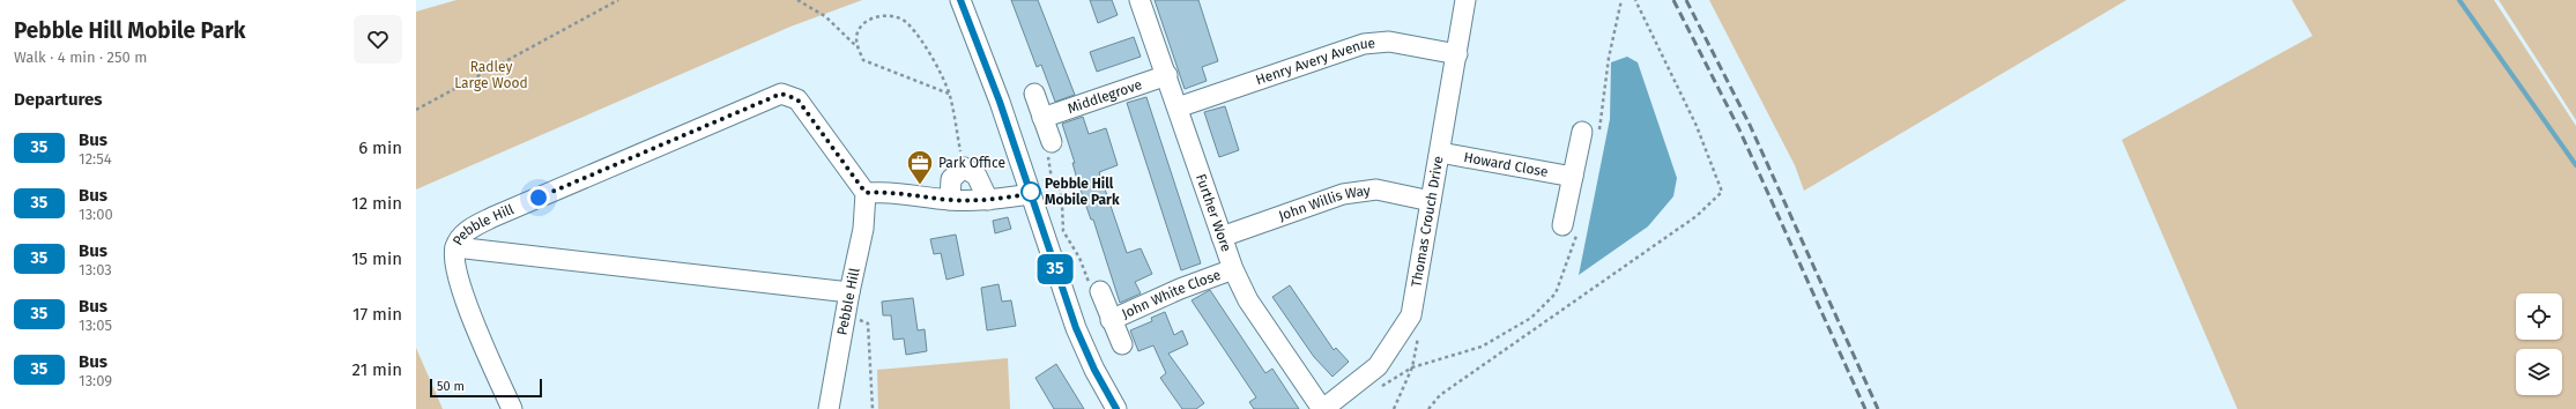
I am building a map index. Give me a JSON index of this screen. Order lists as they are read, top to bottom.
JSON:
{
  "streets": {
    "street": [
      "Henry Avery Avenue",
      "Middlegrove",
      "Howard Close",
      "John Willis Way",
      "Further Wore",
      "Thomas Crouch Drive",
      "Pebble Hill",
      "John White Close"
    ]
  },
  "crossings": [
    ["Henry Avery Avenue", "Further Wore"],
    ["Henry Avery Avenue", "Thomas Crouch Drive"],
    ["Middlegrove", "Further Wore"],
    ["Howard Close", "Thomas Crouch Drive"],
    ["John Willis Way", "Further Wore"],
    ["John Willis Way", "Thomas Crouch Drive"],
    ["Further Wore", "Thomas Crouch Drive"],
    ["Further Wore", "John White Close"]
  ],
  "parks": ["Radley Large Wood"],
  "places": {
    "office": ["Park Office"],
    "other": ["Pebble Hill Mobile Park"]
  },
  "lines": ["bus line 35"],
  "scale_bar": "50 m",
  "page": {
    "heading": [
      ["Pebble Hill Mobile Park", "Walk · 4 min · 250 m"],
      "Departures"
    ],
    "on_map": "35",
    "list": [
      {
        "mark": "35",
        "name": "Bus",
        "note": "12:54",
        "value": "6 min"
      },
      {
        "mark": "35",
        "name": "Bus",
        "note": "13:00",
        "value": "12 min"
      },
      {
        "mark": "35",
        "name": "Bus",
        "note": "13:03",
        "value": "15 min"
      },
      {
        "mark": "35",
        "name": "Bus",
        "note": "13:05",
        "value": "17 min"
      },
      {
        "mark": "35",
        "name": "Bus",
        "note": "13:09",
        "value": "21 min"
      }
    ],
    "scale": "50 m"
  }
}
